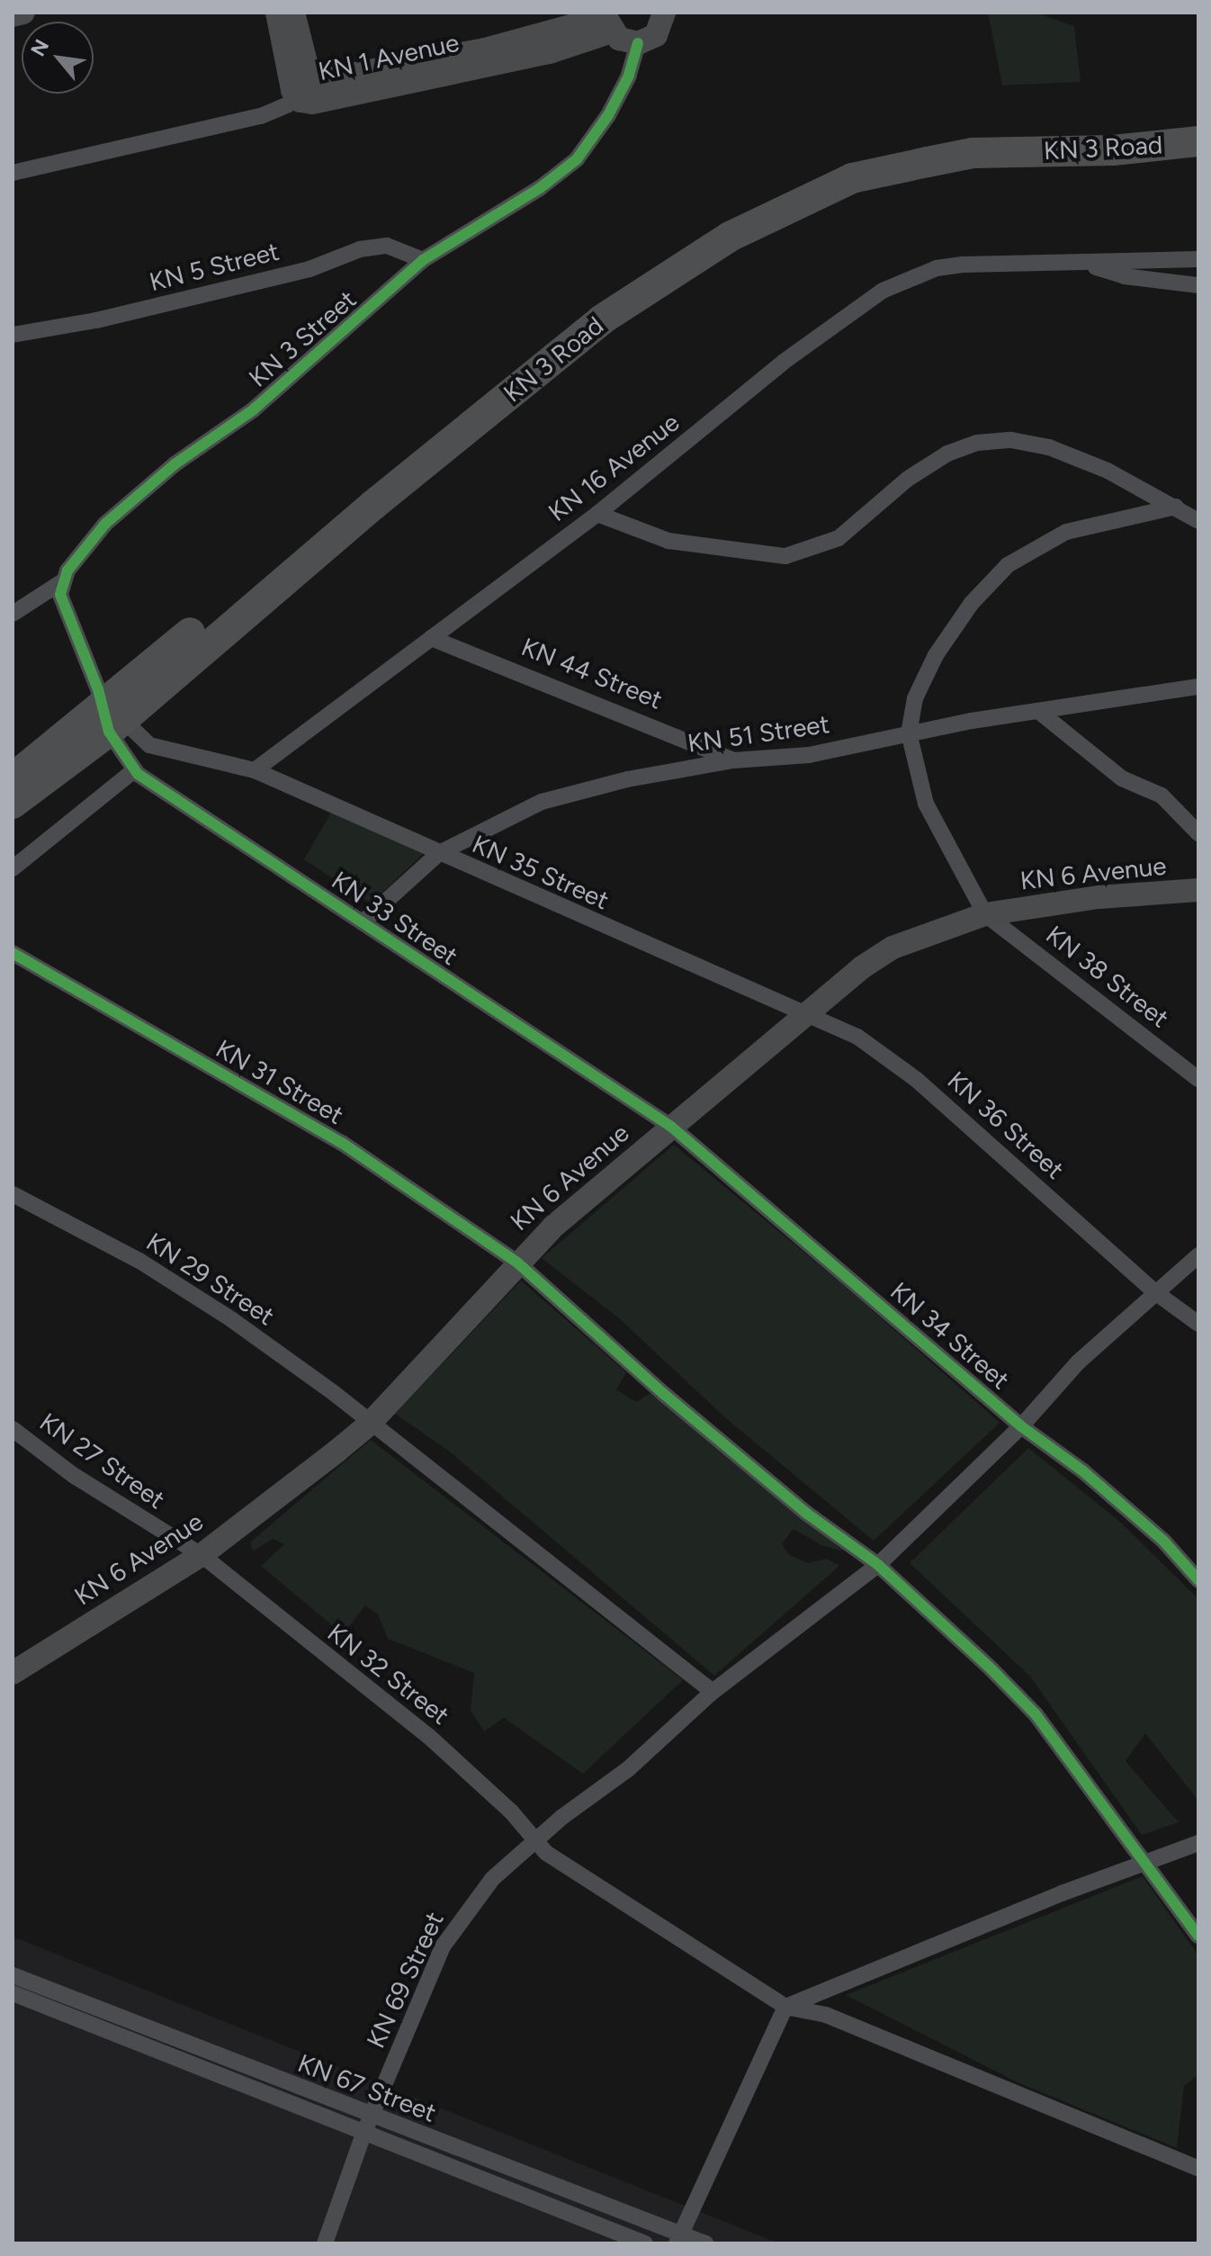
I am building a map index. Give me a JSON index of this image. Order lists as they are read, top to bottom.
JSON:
{
  "streets": {
    "highway": ["KN 3 Road"],
    "main road": ["KN 1 Avenue", "KN 6 Avenue"],
    "street": [
      "KN 5 Street",
      "KN 3 Street",
      "KN 16 Avenue",
      "KN 44 Street",
      "KN 51 Street",
      "KN 35 Street",
      "KN 33 Street",
      "KN 38 Street",
      "KN 31 Street",
      "KN 36 Street",
      "KN 29 Street",
      "KN 34 Street",
      "KN 27 Street",
      "KN 32 Street",
      "KN 69 Street",
      "KN 67 Street"
    ]
  },
  "crossings": [
    ["KN 3 Road", "KN 33 Street"],
    ["KN 5 Street", "KN 3 Street"],
    ["KN 16 Avenue", "KN 44 Street"],
    ["KN 16 Avenue", "KN 35 Street"],
    ["KN 44 Street", "KN 51 Street"],
    ["KN 51 Street", "KN 35 Street"],
    ["KN 51 Street", "KN 33 Street"],
    ["KN 35 Street", "KN 6 Avenue"],
    ["KN 35 Street", "KN 36 Street"],
    ["KN 6 Avenue", "KN 33 Street"],
    ["KN 6 Avenue", "KN 38 Street"],
    ["KN 6 Avenue", "KN 31 Street"],
    ["KN 6 Avenue", "KN 36 Street"],
    ["KN 6 Avenue", "KN 29 Street"],
    ["KN 6 Avenue", "KN 34 Street"],
    ["KN 6 Avenue", "KN 27 Street"],
    ["KN 6 Avenue", "KN 32 Street"],
    ["KN 33 Street", "KN 34 Street"],
    ["KN 31 Street", "KN 69 Street"],
    ["KN 29 Street", "KN 69 Street"],
    ["KN 34 Street", "KN 69 Street"],
    ["KN 27 Street", "KN 32 Street"],
    ["KN 32 Street", "KN 69 Street"],
    ["KN 69 Street", "KN 67 Street"]
  ],
  "north": "top left"
}
